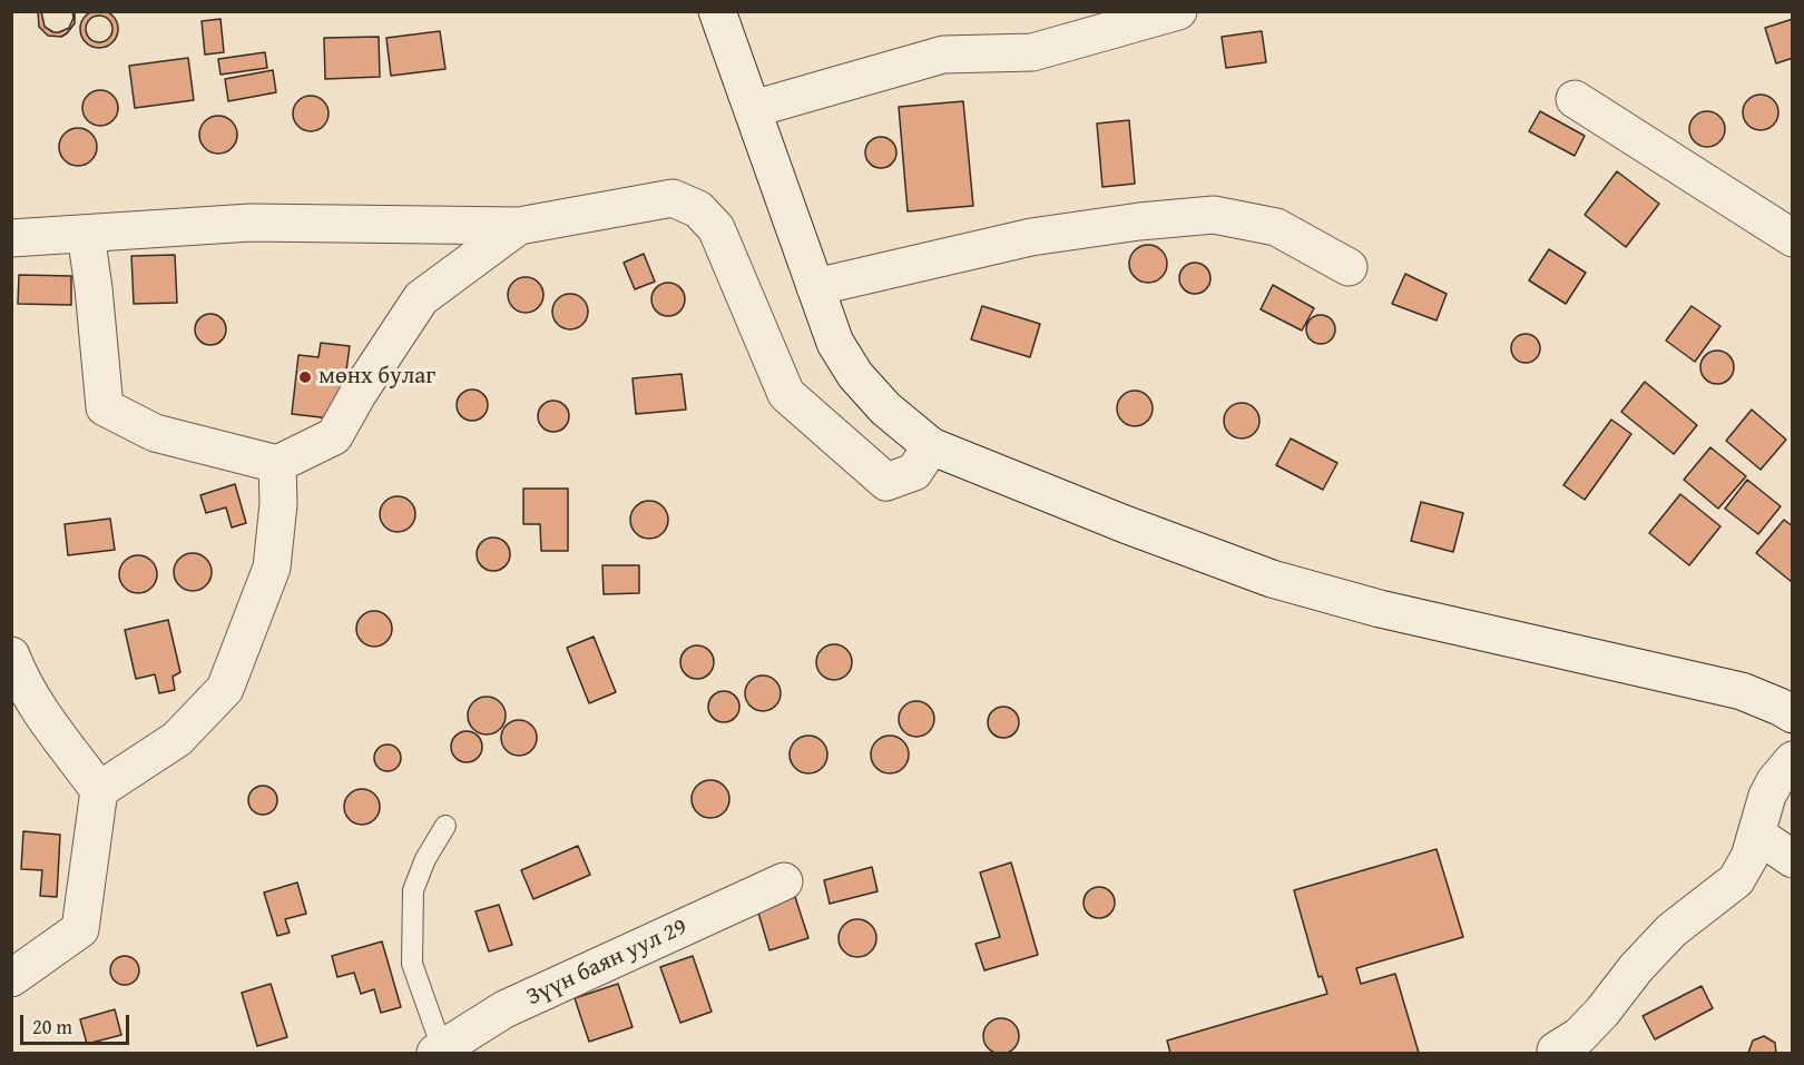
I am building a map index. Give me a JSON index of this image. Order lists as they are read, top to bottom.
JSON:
{
  "streets": {
    "street": ["Зүүн баян уул 29"]
  },
  "places": ["мөнх булаг"],
  "scale_bar": "20 m"
}
